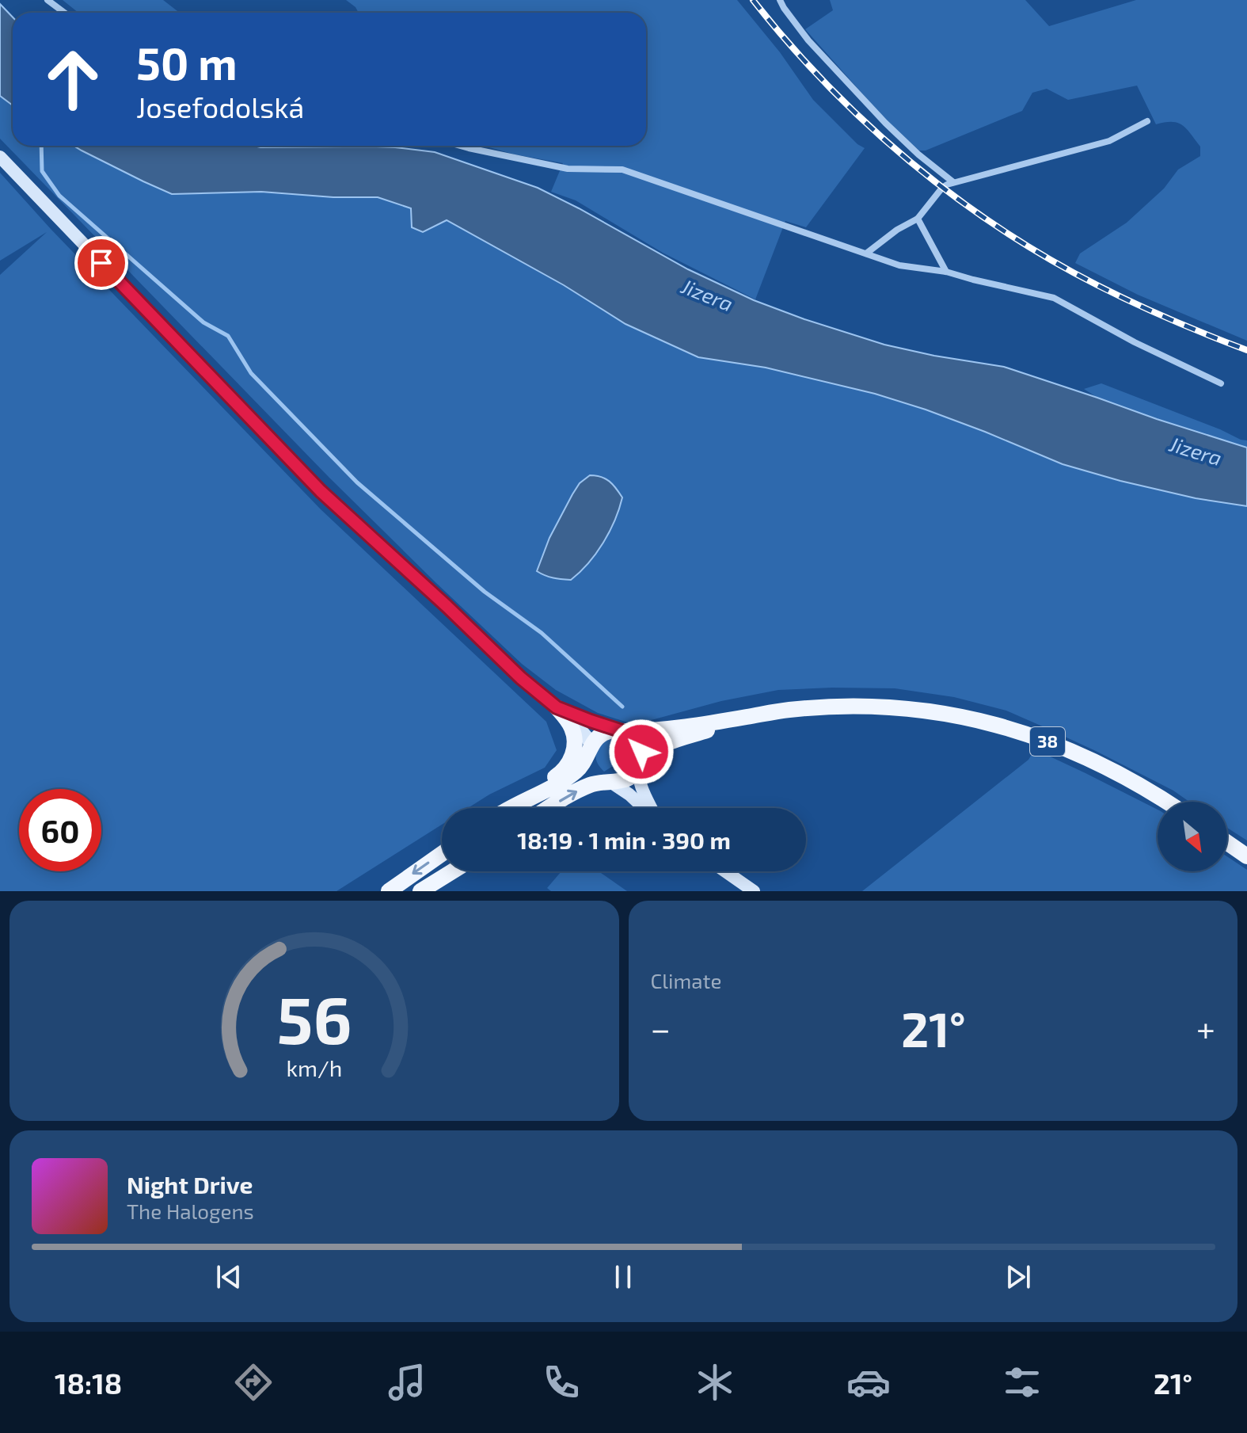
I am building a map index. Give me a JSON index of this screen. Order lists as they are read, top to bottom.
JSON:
{
  "streets": {
    "main road": ["38"]
  },
  "water": ["Jizera"],
  "north": "bottom right",
  "page": {
    "turn": ["50 m", "Josefodolská"],
    "limit": "60",
    "trip": "18:19 · 1 min · 390 m",
    "tile": "Climate",
    "heat": ["−", "21°", "+"],
    "song": ["Night Drive", "The Halogens"],
    "tabs": ["18:18", "21°"],
    "gauge": ["56", "km/h"]
  }
}
